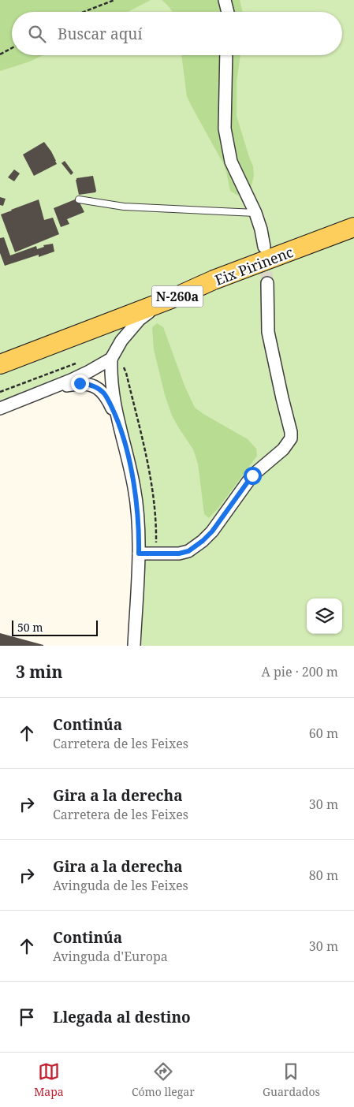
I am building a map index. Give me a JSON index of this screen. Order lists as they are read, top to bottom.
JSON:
{
  "streets": {
    "main road": ["Eix Pirinenc", "N-260a"]
  },
  "scale_bar": "50 m",
  "page": {
    "search": "Buscar aquí",
    "scale": "50 m",
    "heading": ["3 min", "A pie · 200 m"],
    "list": [
      ["Continúa", "Carretera de les Feixes", "60 m"],
      ["Gira a la derecha", "Carretera de les Feixes", "30 m"],
      ["Gira a la derecha", "Avinguda de les Feixes", "80 m"],
      ["Continúa", "Avinguda d'Europa", "30 m"],
      "Llegada al destino"
    ],
    "nav": ["Mapa", "Cómo llegar", "Guardados"]
  }
}
